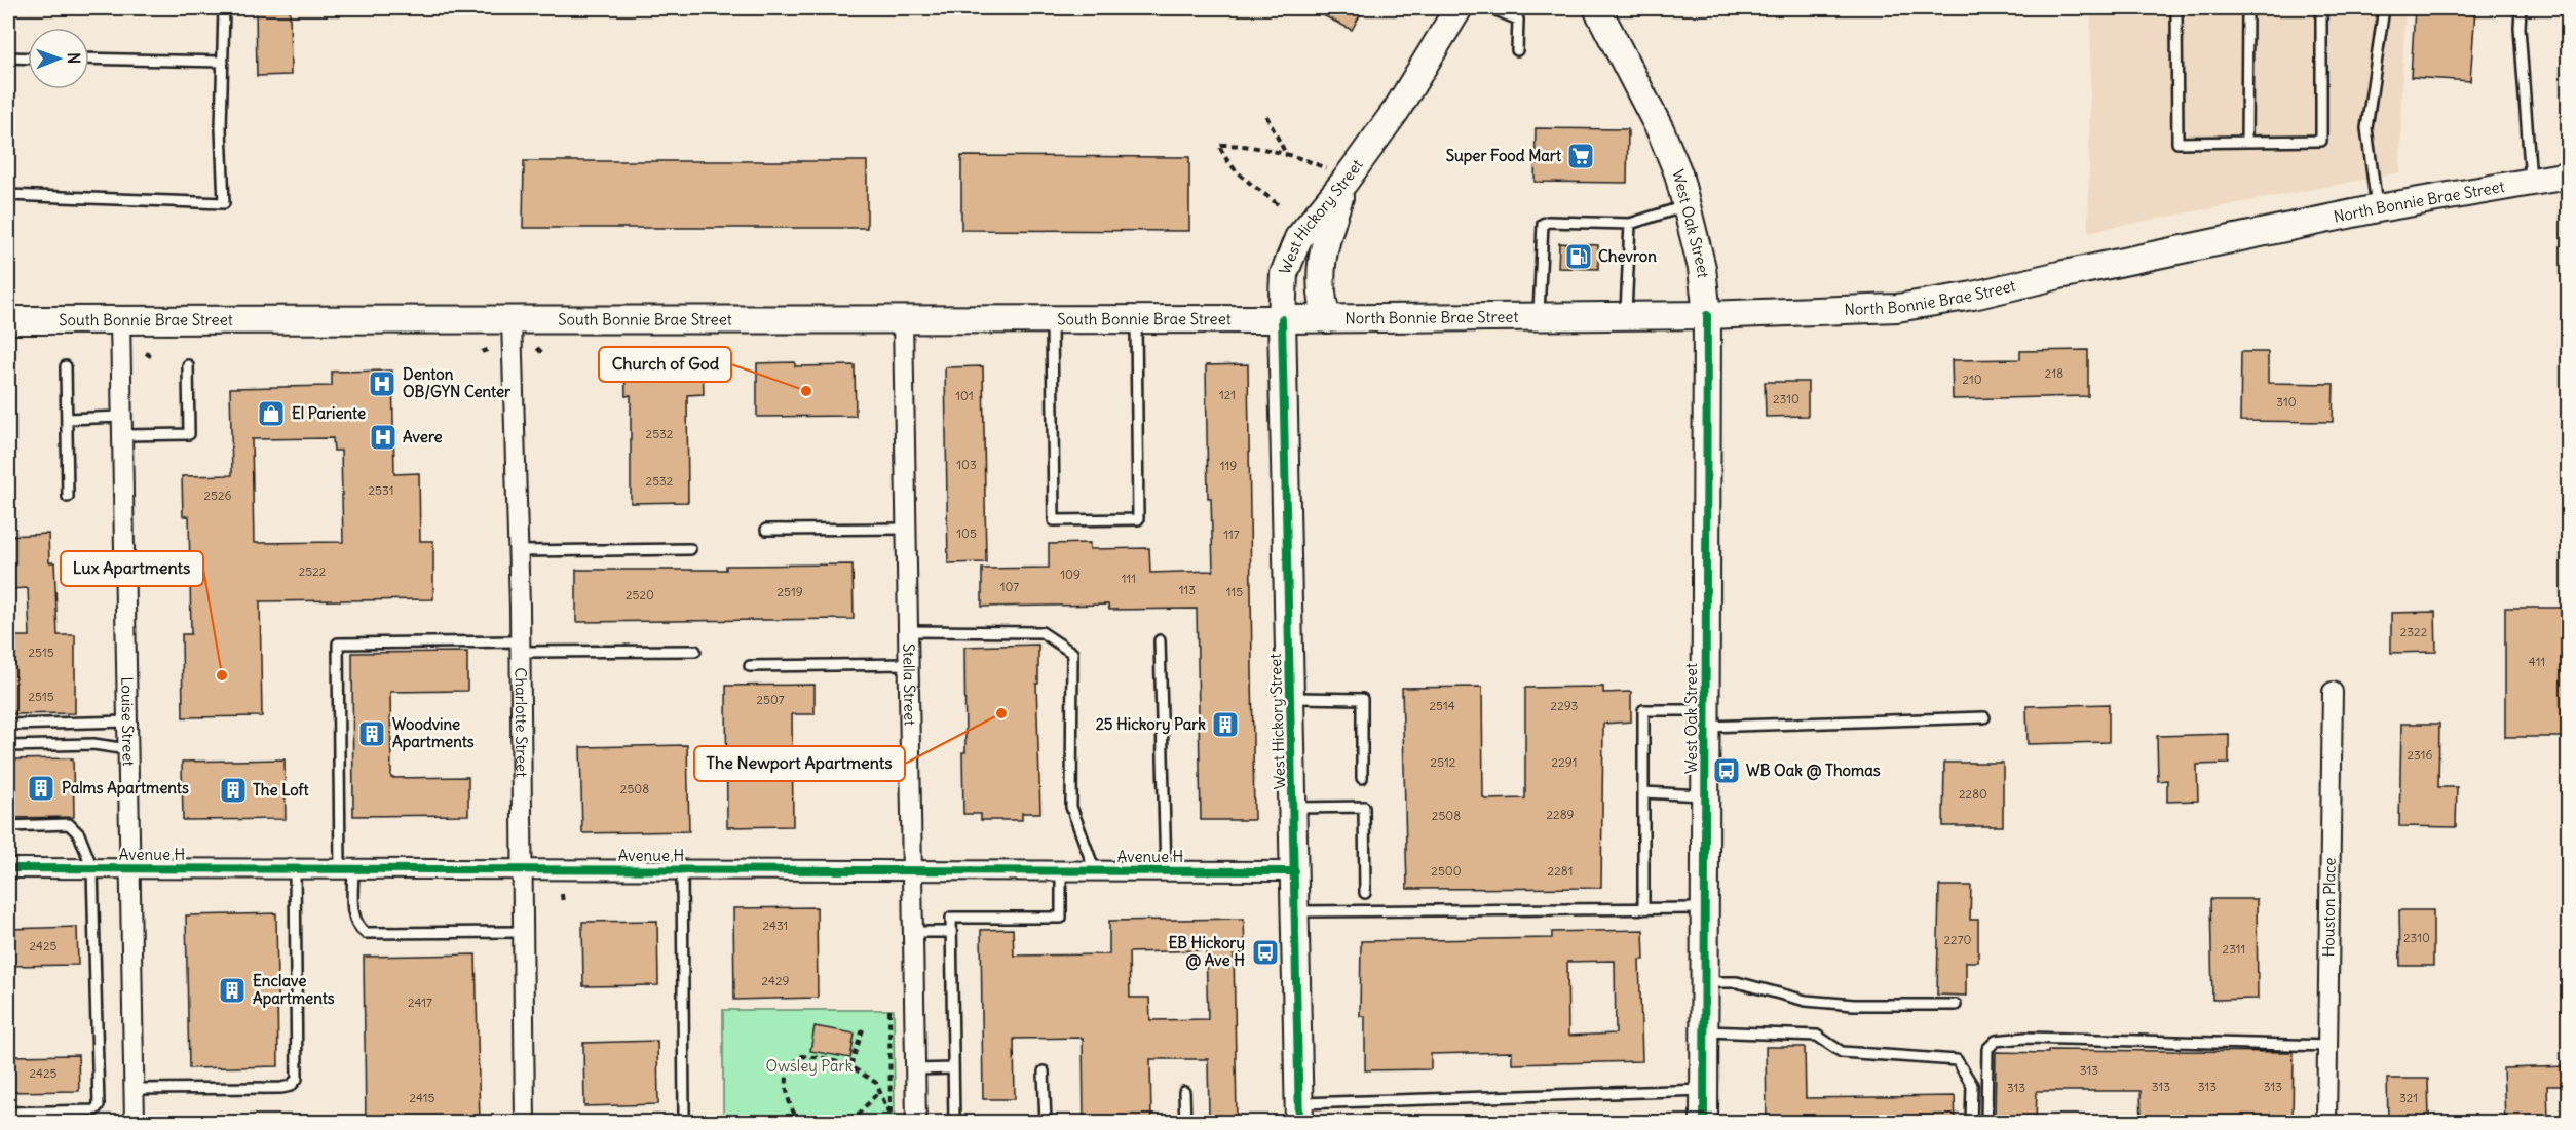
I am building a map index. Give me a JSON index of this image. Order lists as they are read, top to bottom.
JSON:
{
  "streets": {
    "main road": [
      "North Bonnie Brae Street",
      "West Hickory Street",
      "West Oak Street",
      "South Bonnie Brae Street"
    ],
    "street": [
      "Stella Street",
      "Louise Street",
      "Charlotte Street",
      "Avenue H",
      "Houston Place"
    ]
  },
  "crossings": [
    ["North Bonnie Brae Street", "West Hickory Street"],
    ["North Bonnie Brae Street", "West Oak Street"],
    ["North Bonnie Brae Street", "South Bonnie Brae Street"],
    ["West Hickory Street", "South Bonnie Brae Street"],
    ["West Hickory Street", "Avenue H"],
    ["South Bonnie Brae Street", "Stella Street"],
    ["South Bonnie Brae Street", "Louise Street"],
    ["South Bonnie Brae Street", "Charlotte Street"],
    ["Stella Street", "Avenue H"],
    ["Louise Street", "Avenue H"],
    ["Charlotte Street", "Avenue H"]
  ],
  "parks": ["Owsley Park"],
  "places": {
    "supermarket": ["Super Food Mart"],
    "fuel station": ["Chevron"],
    "hospital": ["Denton OB/GYN Center", "Avere"],
    "other": ["Church of God", "Lux Apartments", "The Newport Apartments"],
    "shop": ["El Pariente"],
    "building": [
      "25 Hickory Park",
      "Woodvine Apartments",
      "Palms Apartments",
      "The Loft",
      "Enclave Apartments"
    ],
    "bus stop": ["WB Oak @ Thomas", "EB Hickory @ Ave H"]
  },
  "house_numbers": [
    "218",
    "210",
    "121",
    "101",
    "2310",
    "310",
    "2532",
    "103",
    "119",
    "2532",
    "2531",
    "2526",
    "105",
    "117",
    "2522",
    "109",
    "111",
    "107",
    "113",
    "2519",
    "115",
    "2520",
    "2322",
    "2515",
    "411",
    "2515",
    "2507",
    "2514",
    "2293",
    "2316",
    "2512",
    "2291",
    "2508",
    "2280",
    "2289",
    "2508",
    "2500",
    "2281",
    "2431",
    "2310",
    "2270",
    "2425",
    "2311",
    "2429",
    "2417",
    "313",
    "2425",
    "313",
    "313",
    "313",
    "313",
    "2415",
    "321"
  ],
  "north": "right"
}
